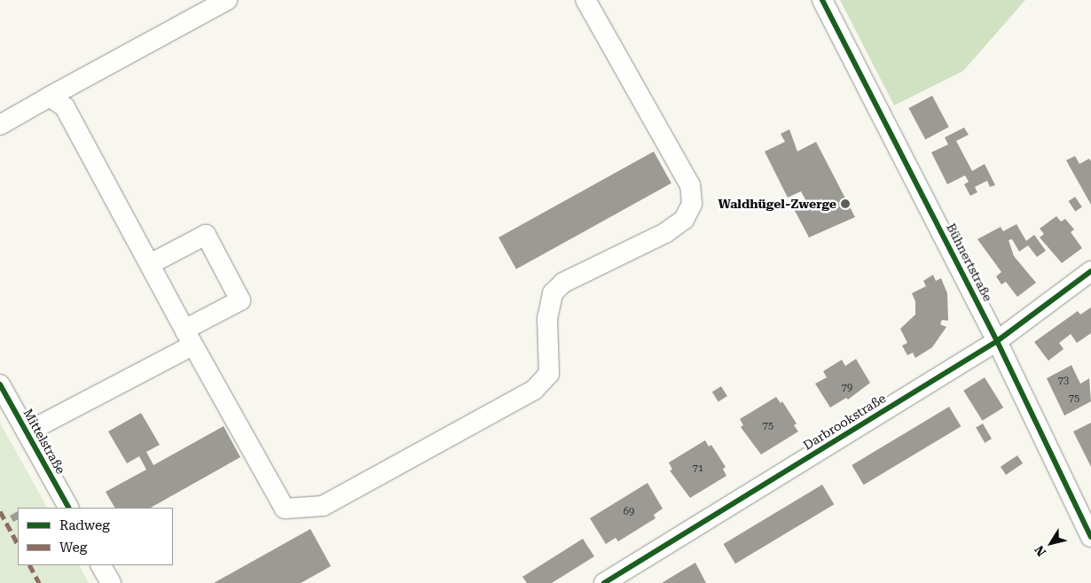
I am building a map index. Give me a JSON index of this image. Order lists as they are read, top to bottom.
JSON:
{
  "streets": {
    "street": ["Bühnertstraße", "Darbrookstraße", "Mittelstraße"]
  },
  "crossings": [
    ["Bühnertstraße", "Darbrookstraße"]
  ],
  "places": ["Waldhügel-Zwerge"],
  "house_numbers": [
    "73",
    "79",
    "75",
    "75",
    "71",
    "69"
  ],
  "legend": ["Radweg", "Weg"],
  "north": "bottom left"
}
